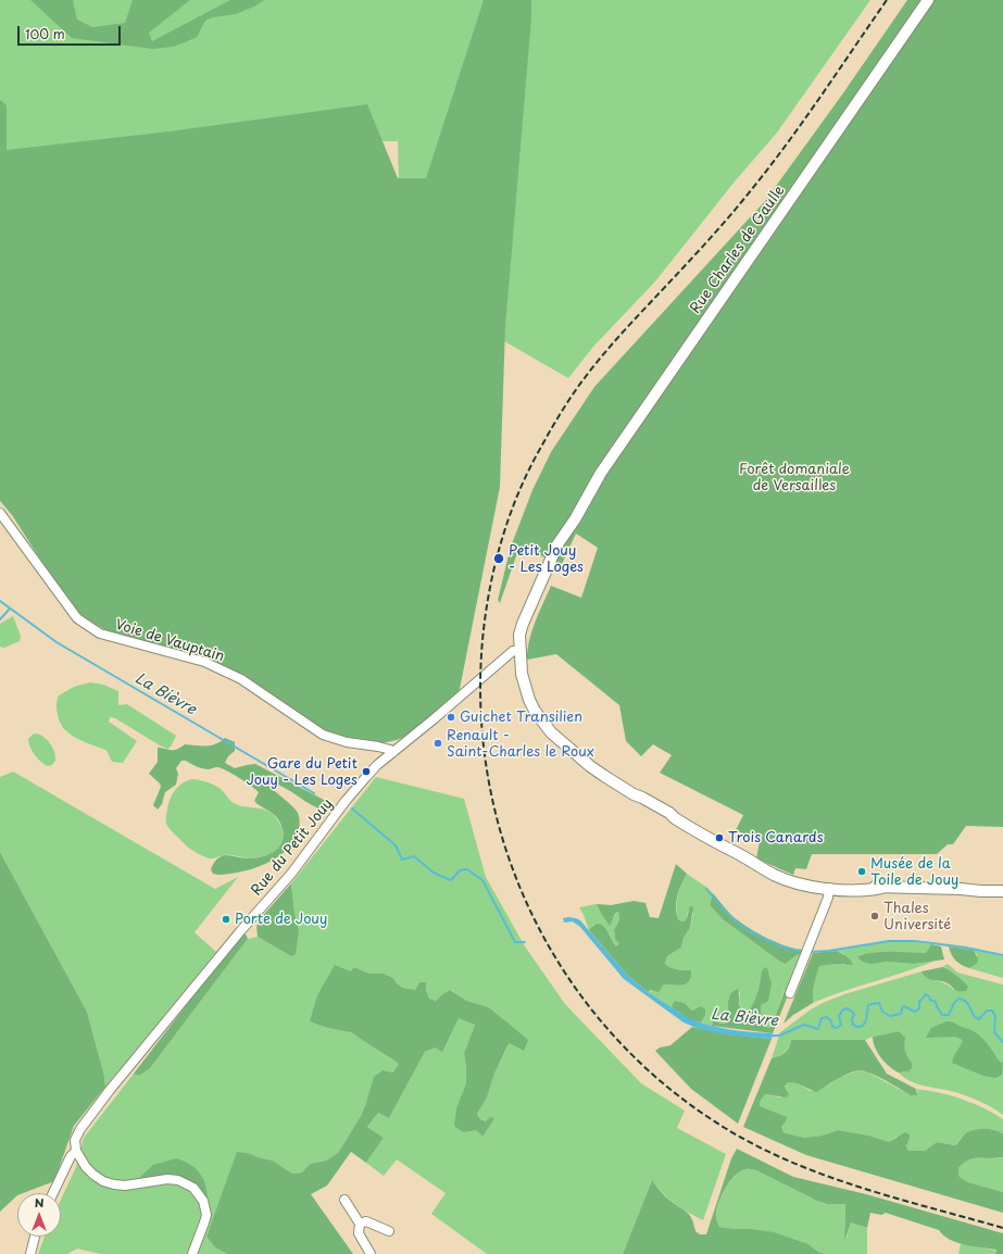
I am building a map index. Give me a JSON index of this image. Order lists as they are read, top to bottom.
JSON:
{
  "streets": {
    "main road": ["Rue Charles de Gaulle"],
    "street": ["Voie de Vauptain", "Rue du Petit Jouy"]
  },
  "crossings": [
    ["Rue Charles de Gaulle", "Rue du Petit Jouy"],
    ["Voie de Vauptain", "Rue du Petit Jouy"]
  ],
  "water": ["La Bièvre"],
  "parks": ["Forêt domaniale de Versailles"],
  "places": [
    "Petit Jouy - Les Loges",
    "Guichet Transilien",
    "Renault - Saint-Charles le Roux",
    "Gare du Petit Jouy - Les Loges",
    "Trois Canards",
    "Musée de la Toile de Jouy",
    "Thales Université",
    "Porte de Jouy"
  ],
  "scale_bar": "100 m",
  "north": "top"
}
